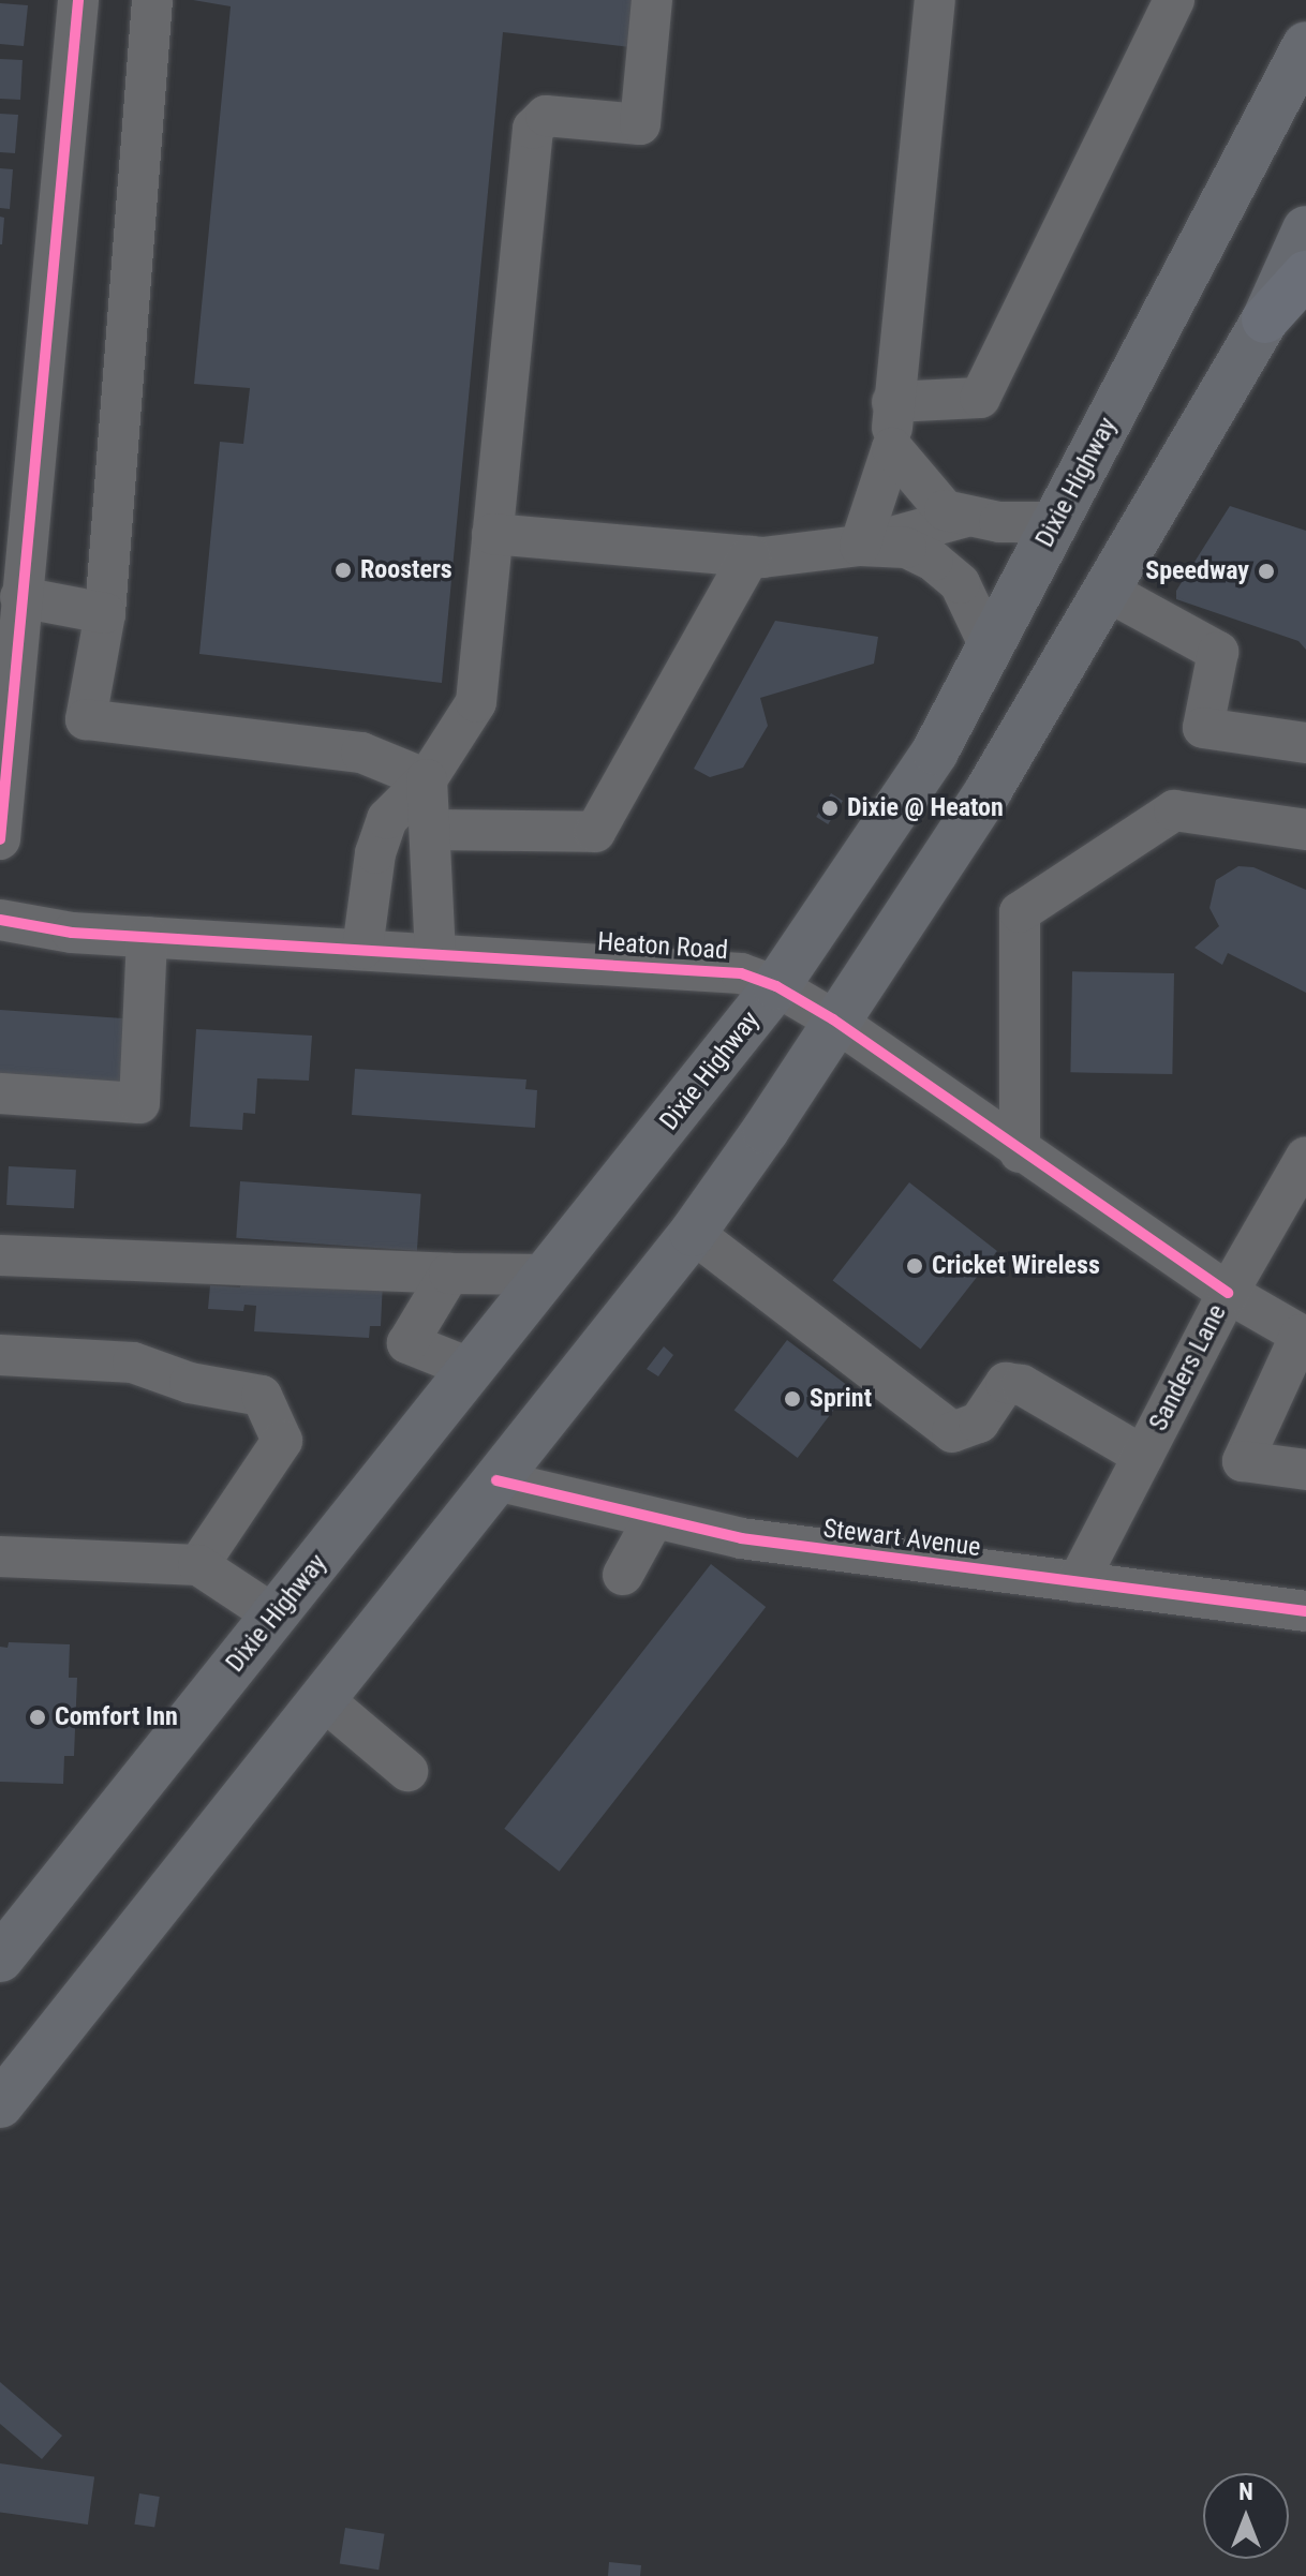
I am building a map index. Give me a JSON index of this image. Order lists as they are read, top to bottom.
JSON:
{
  "streets": {
    "main road": ["Dixie Highway"],
    "street": ["Heaton Road", "Sanders Lane", "Stewart Avenue"]
  },
  "crossings": [
    ["Dixie Highway", "Heaton Road"],
    ["Heaton Road", "Sanders Lane"],
    ["Sanders Lane", "Stewart Avenue"]
  ],
  "places": [
    "Roosters",
    "Speedway",
    "Dixie @ Heaton",
    "Cricket Wireless",
    "Sprint",
    "Comfort Inn"
  ],
  "north": "top"
}
